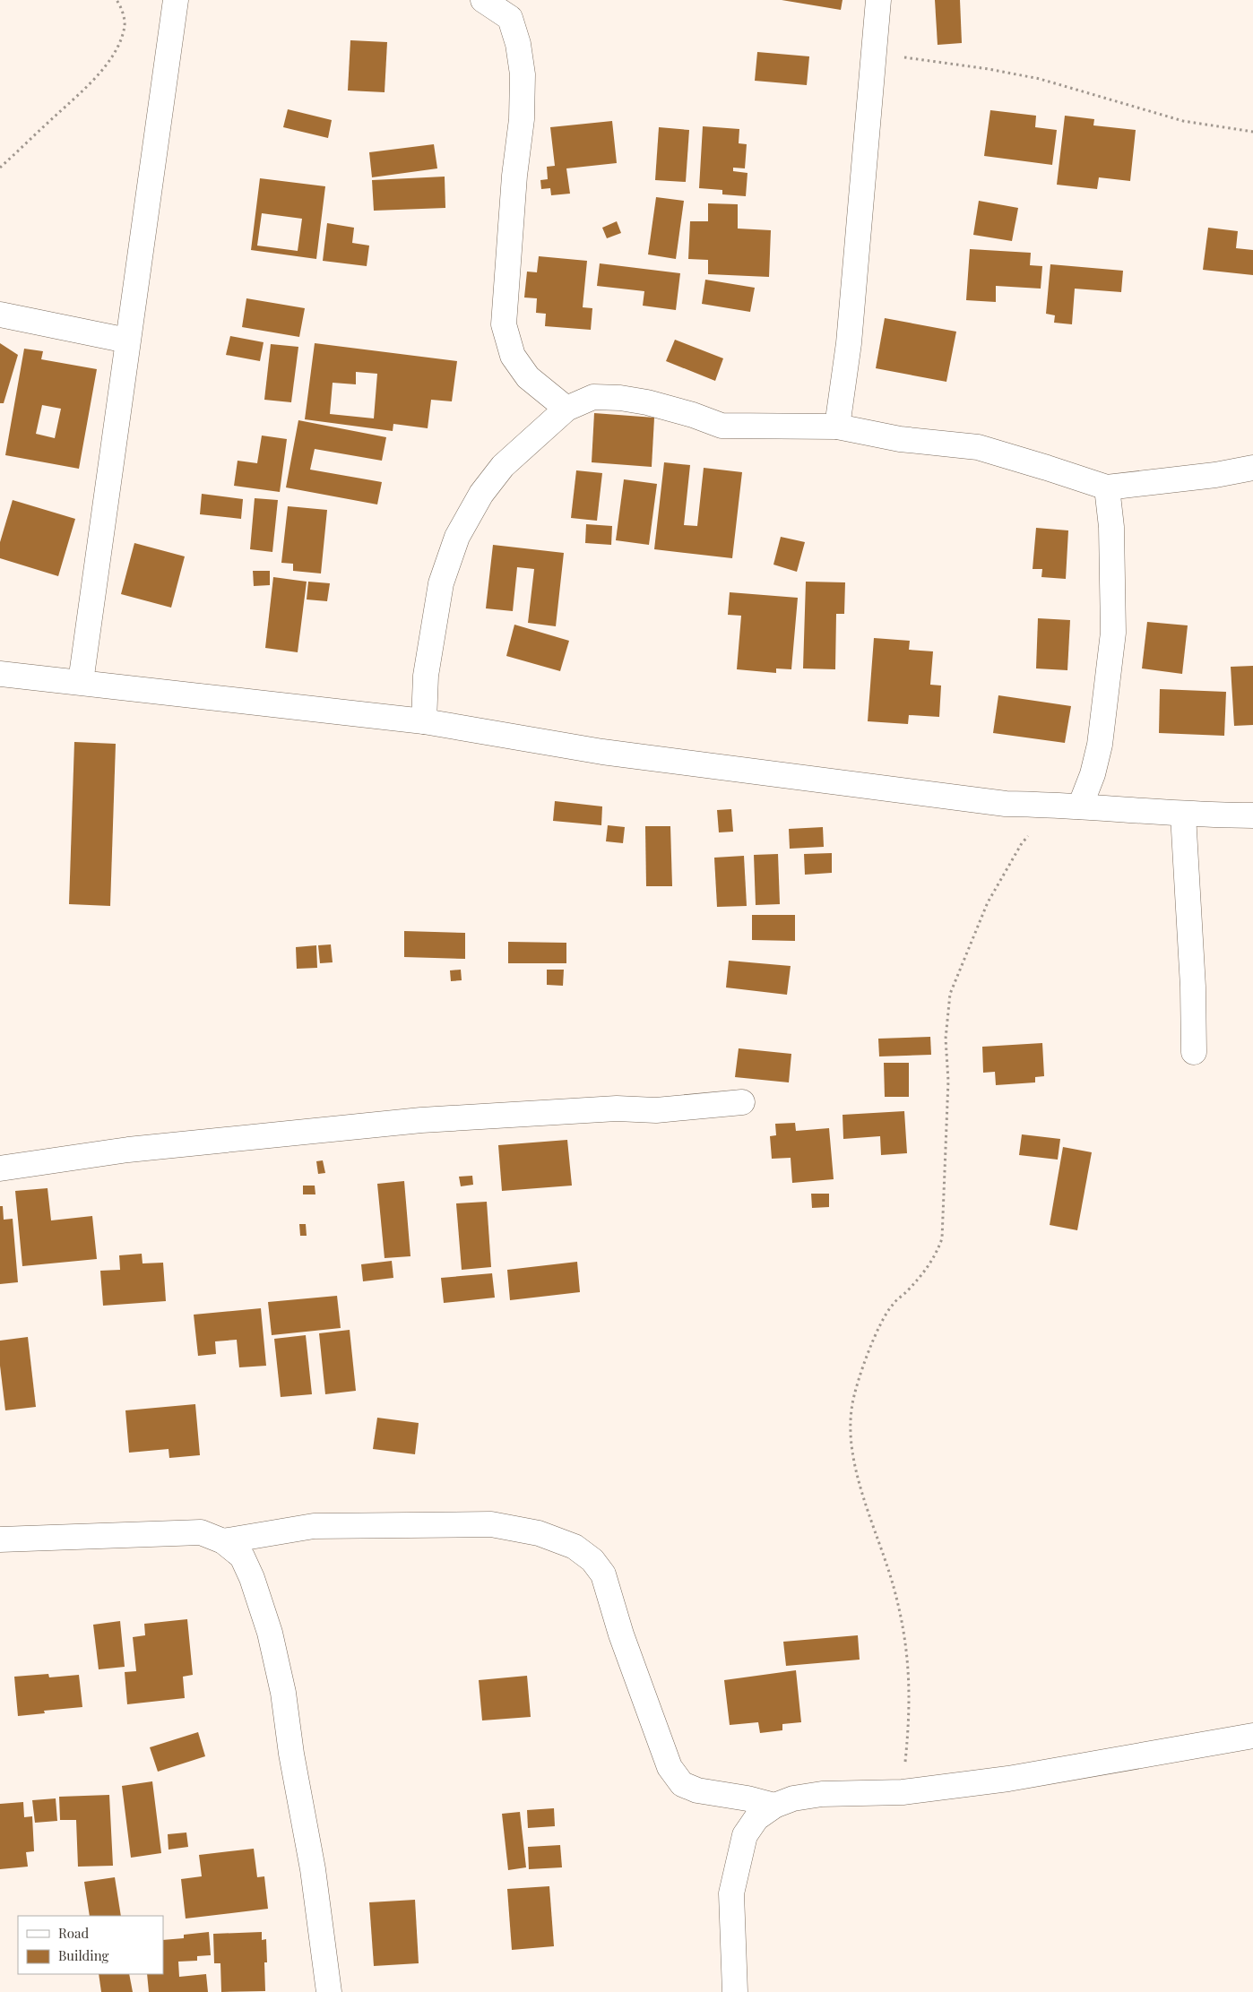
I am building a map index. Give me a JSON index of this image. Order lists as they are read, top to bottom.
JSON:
{
  "legend": ["Road", "Building"]
}
